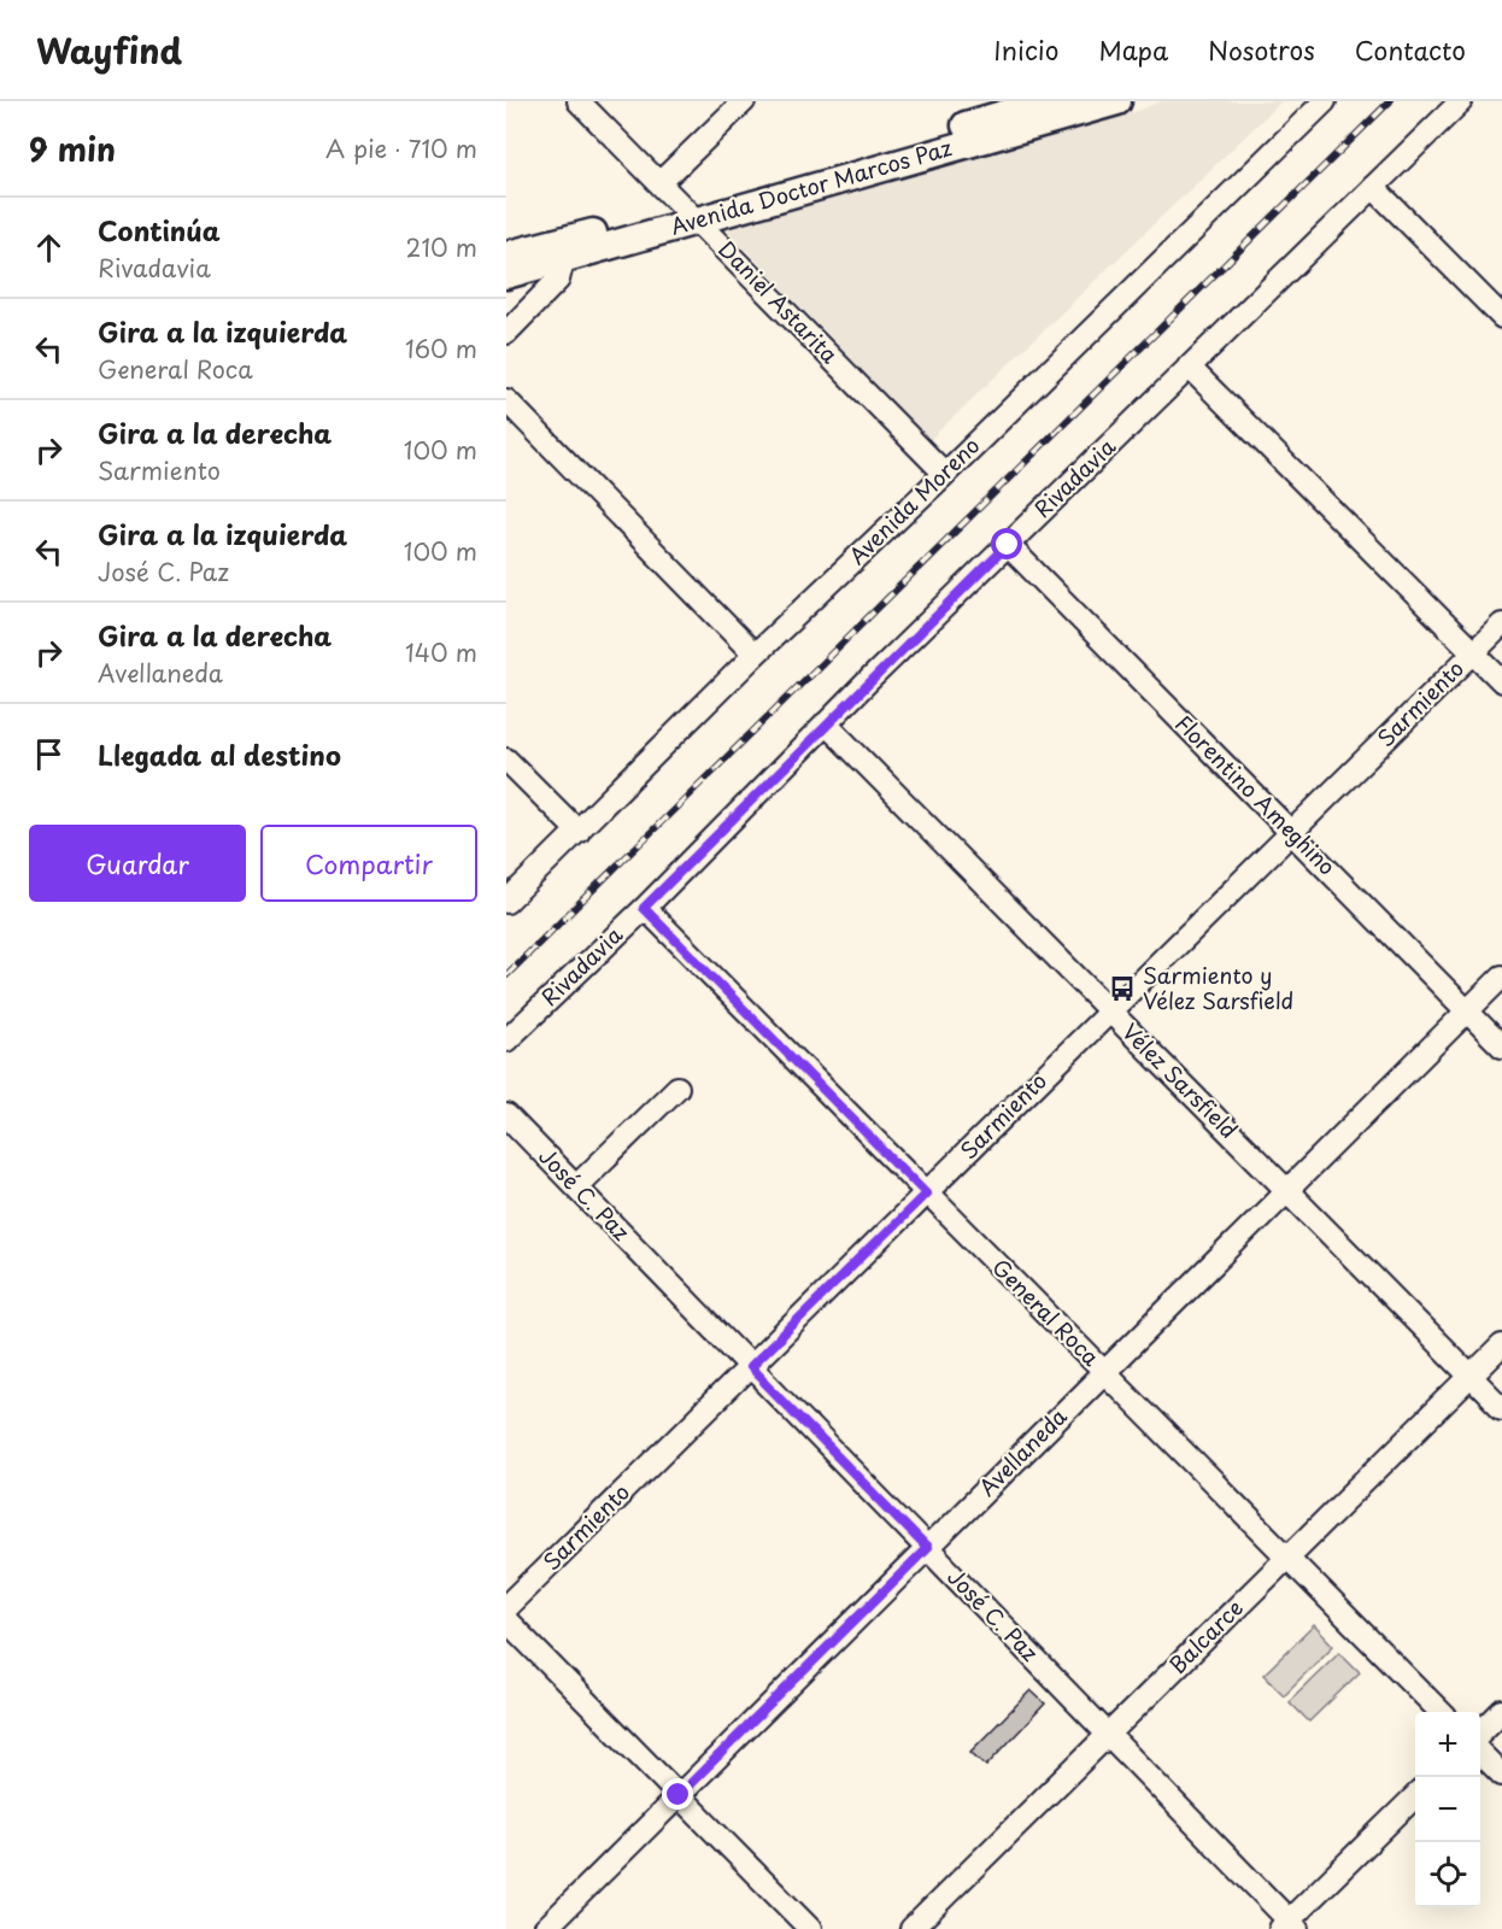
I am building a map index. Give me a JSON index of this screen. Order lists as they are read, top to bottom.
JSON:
{
  "streets": {
    "main road": ["Avenida Doctor Marcos Paz"],
    "street": [
      "Daniel Astarita",
      "Rivadavia",
      "Avenida Moreno",
      "Sarmiento",
      "Florentino Ameghino",
      "Vélez Sarsfield",
      "José C. Paz",
      "General Roca",
      "Avellaneda",
      "Balcarce"
    ]
  },
  "crossings": [
    ["Avenida Doctor Marcos Paz", "Daniel Astarita"],
    ["Daniel Astarita", "Avenida Moreno"],
    ["Rivadavia", "Florentino Ameghino"],
    ["Rivadavia", "Vélez Sarsfield"],
    ["Rivadavia", "General Roca"],
    ["Sarmiento", "Florentino Ameghino"],
    ["Sarmiento", "Vélez Sarsfield"],
    ["Sarmiento", "José C. Paz"],
    ["Sarmiento", "General Roca"],
    ["Florentino Ameghino", "Avellaneda"],
    ["Vélez Sarsfield", "Avellaneda"],
    ["Vélez Sarsfield", "Balcarce"],
    ["José C. Paz", "Avellaneda"],
    ["José C. Paz", "Balcarce"],
    ["General Roca", "Avellaneda"],
    ["General Roca", "Balcarce"]
  ],
  "places": {
    "bus stop": ["Sarmiento y Vélez Sarsfield"]
  },
  "page": {
    "header": "Wayfind",
    "nav": [
      "Inicio",
      "Mapa",
      "Nosotros",
      "Contacto"
    ],
    "heading": ["9 min", "A pie · 710 m"],
    "list": [
      ["Continúa", "Rivadavia", "210 m"],
      ["Gira a la izquierda", "General Roca", "160 m"],
      ["Gira a la derecha", "Sarmiento", "100 m"],
      ["Gira a la izquierda", "José C. Paz", "100 m"],
      ["Gira a la derecha", "Avellaneda", "140 m"],
      "Llegada al destino"
    ],
    "buttons": ["Guardar", "Compartir"],
    "map_buttons": ["+", "−"]
  }
}
